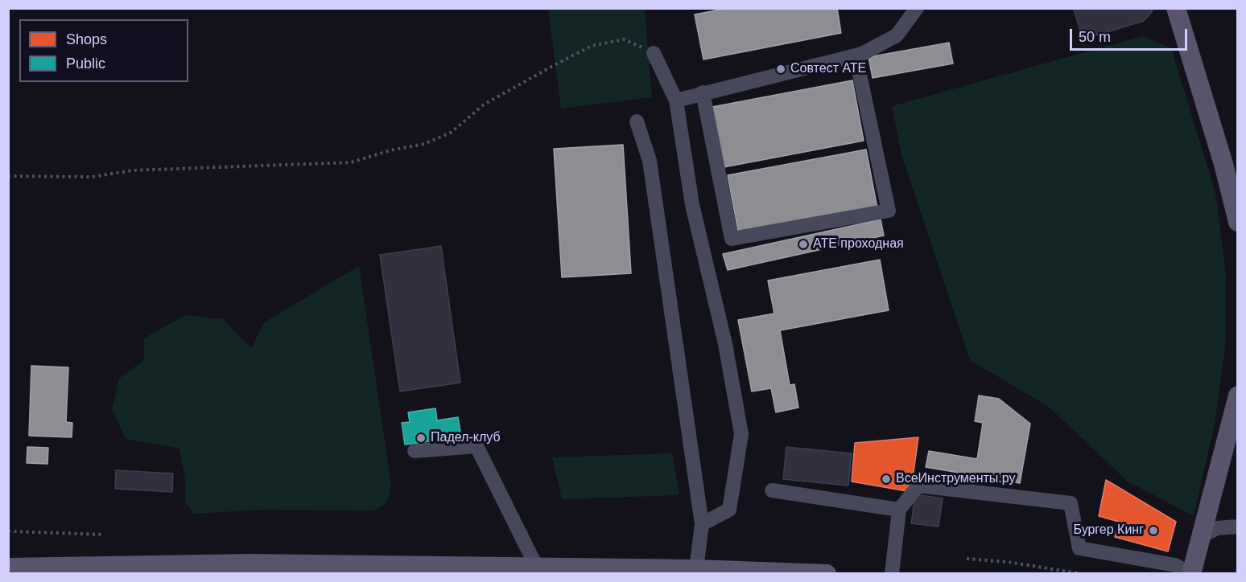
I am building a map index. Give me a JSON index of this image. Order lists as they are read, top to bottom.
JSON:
{
  "places": [
    "Совтест АТЕ",
    "АТЕ проходная",
    "Падел-клуб",
    "ВсеИнструменты.ру",
    "Бургер Кинг"
  ],
  "legend": ["Shops", "Public"],
  "scale_bar": "50 m"
}
